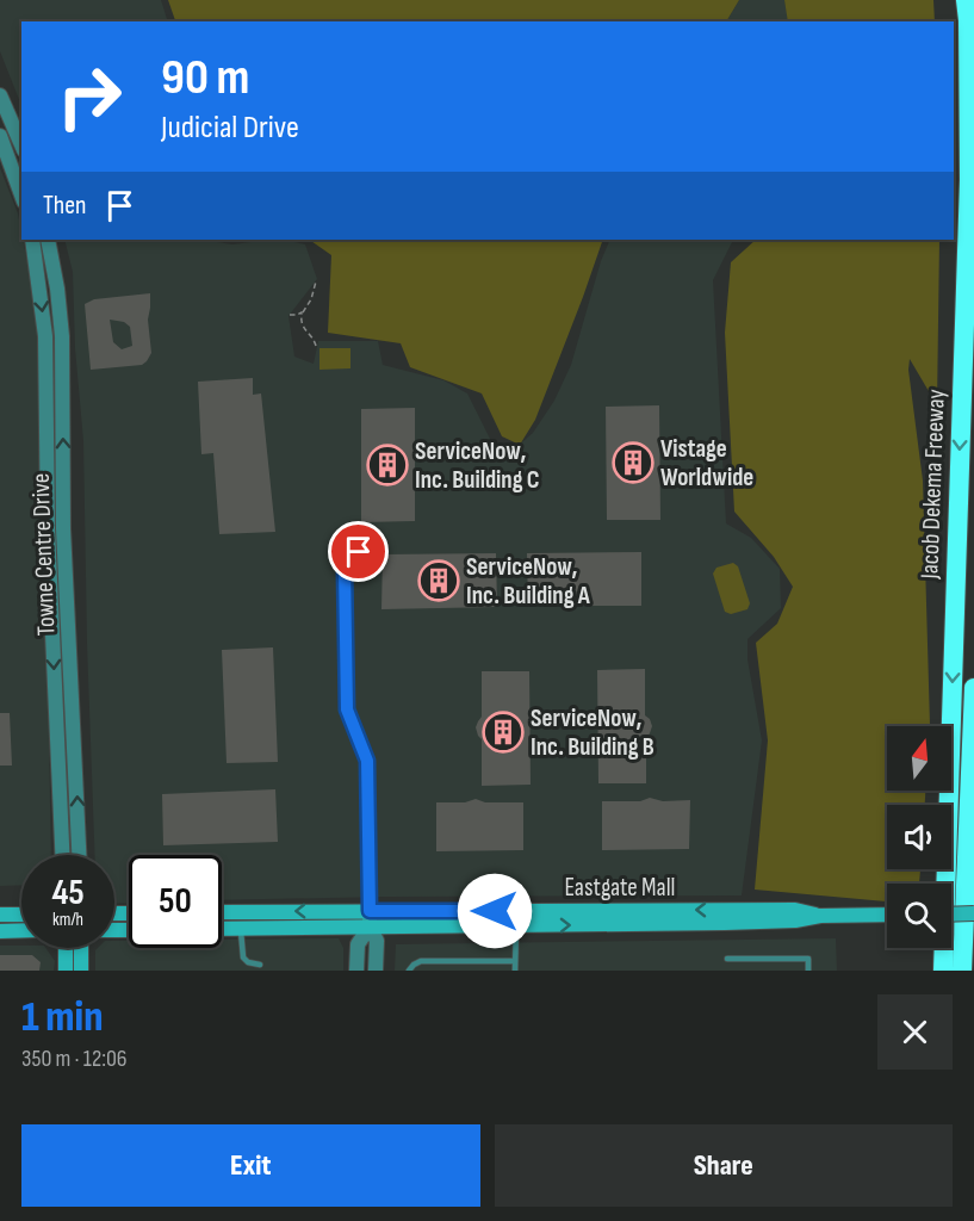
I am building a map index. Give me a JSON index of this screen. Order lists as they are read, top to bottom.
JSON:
{
  "streets": {
    "highway": ["Jacob Dekema Freeway"],
    "main road": ["Eastgate Mall"],
    "street": ["Towne Centre Drive"]
  },
  "places": {
    "building": [
      "Vistage Worldwide",
      "ServiceNow, Inc. Building C",
      "ServiceNow, Inc. Building A",
      "ServiceNow, Inc. Building B"
    ]
  },
  "north": "top",
  "page": {
    "turn": ["90 m", "Judicial Drive"],
    "then": "Then",
    "speed": "45 km/h",
    "limit": "50",
    "heading": ["1 min", "350 m · 12:06"],
    "buttons": ["Exit", "Share"]
  }
}
